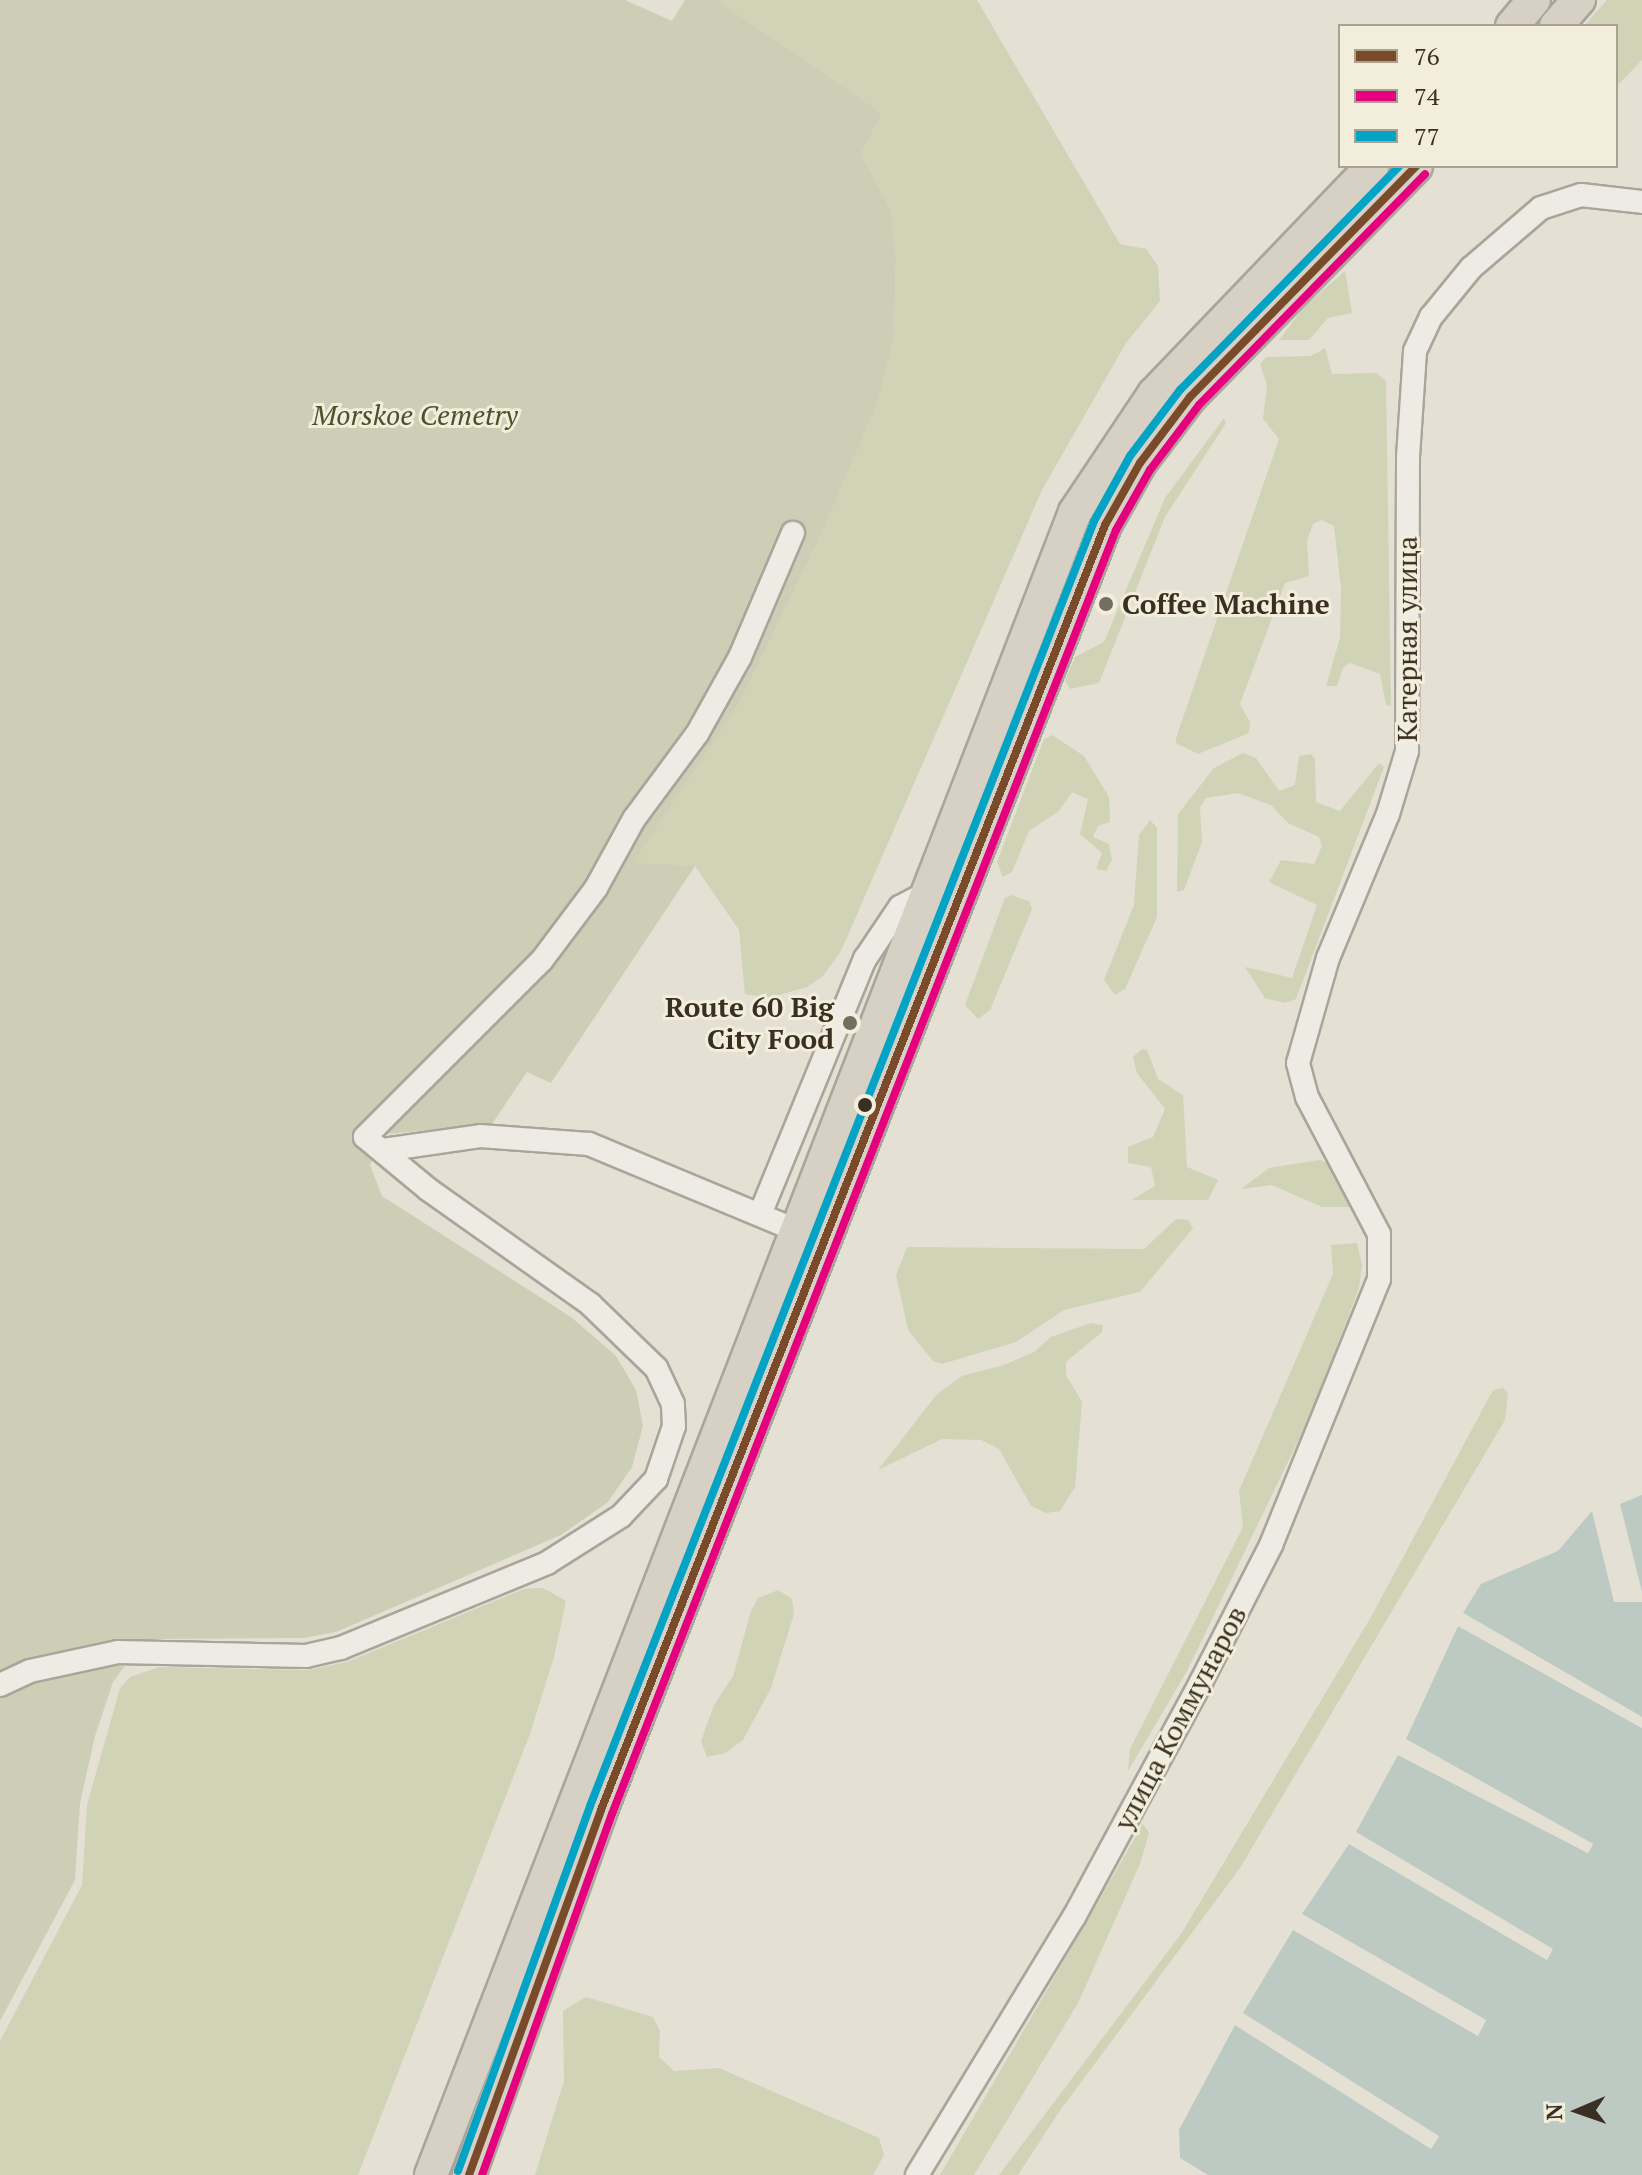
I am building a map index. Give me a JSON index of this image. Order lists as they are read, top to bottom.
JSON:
{
  "streets": {
    "street": ["Катерная улица", "улица Коммунаров"]
  },
  "crossings": [
    ["Катерная улица", "улица Коммунаров"]
  ],
  "parks": ["Morskoe Cemetry"],
  "places": ["Coffee Machine", "Route 60 Big City Food"],
  "lines": ["transit line 76", "transit line 77", "transit line 74"],
  "legend": ["76", "74", "77"],
  "north": "left"
}
